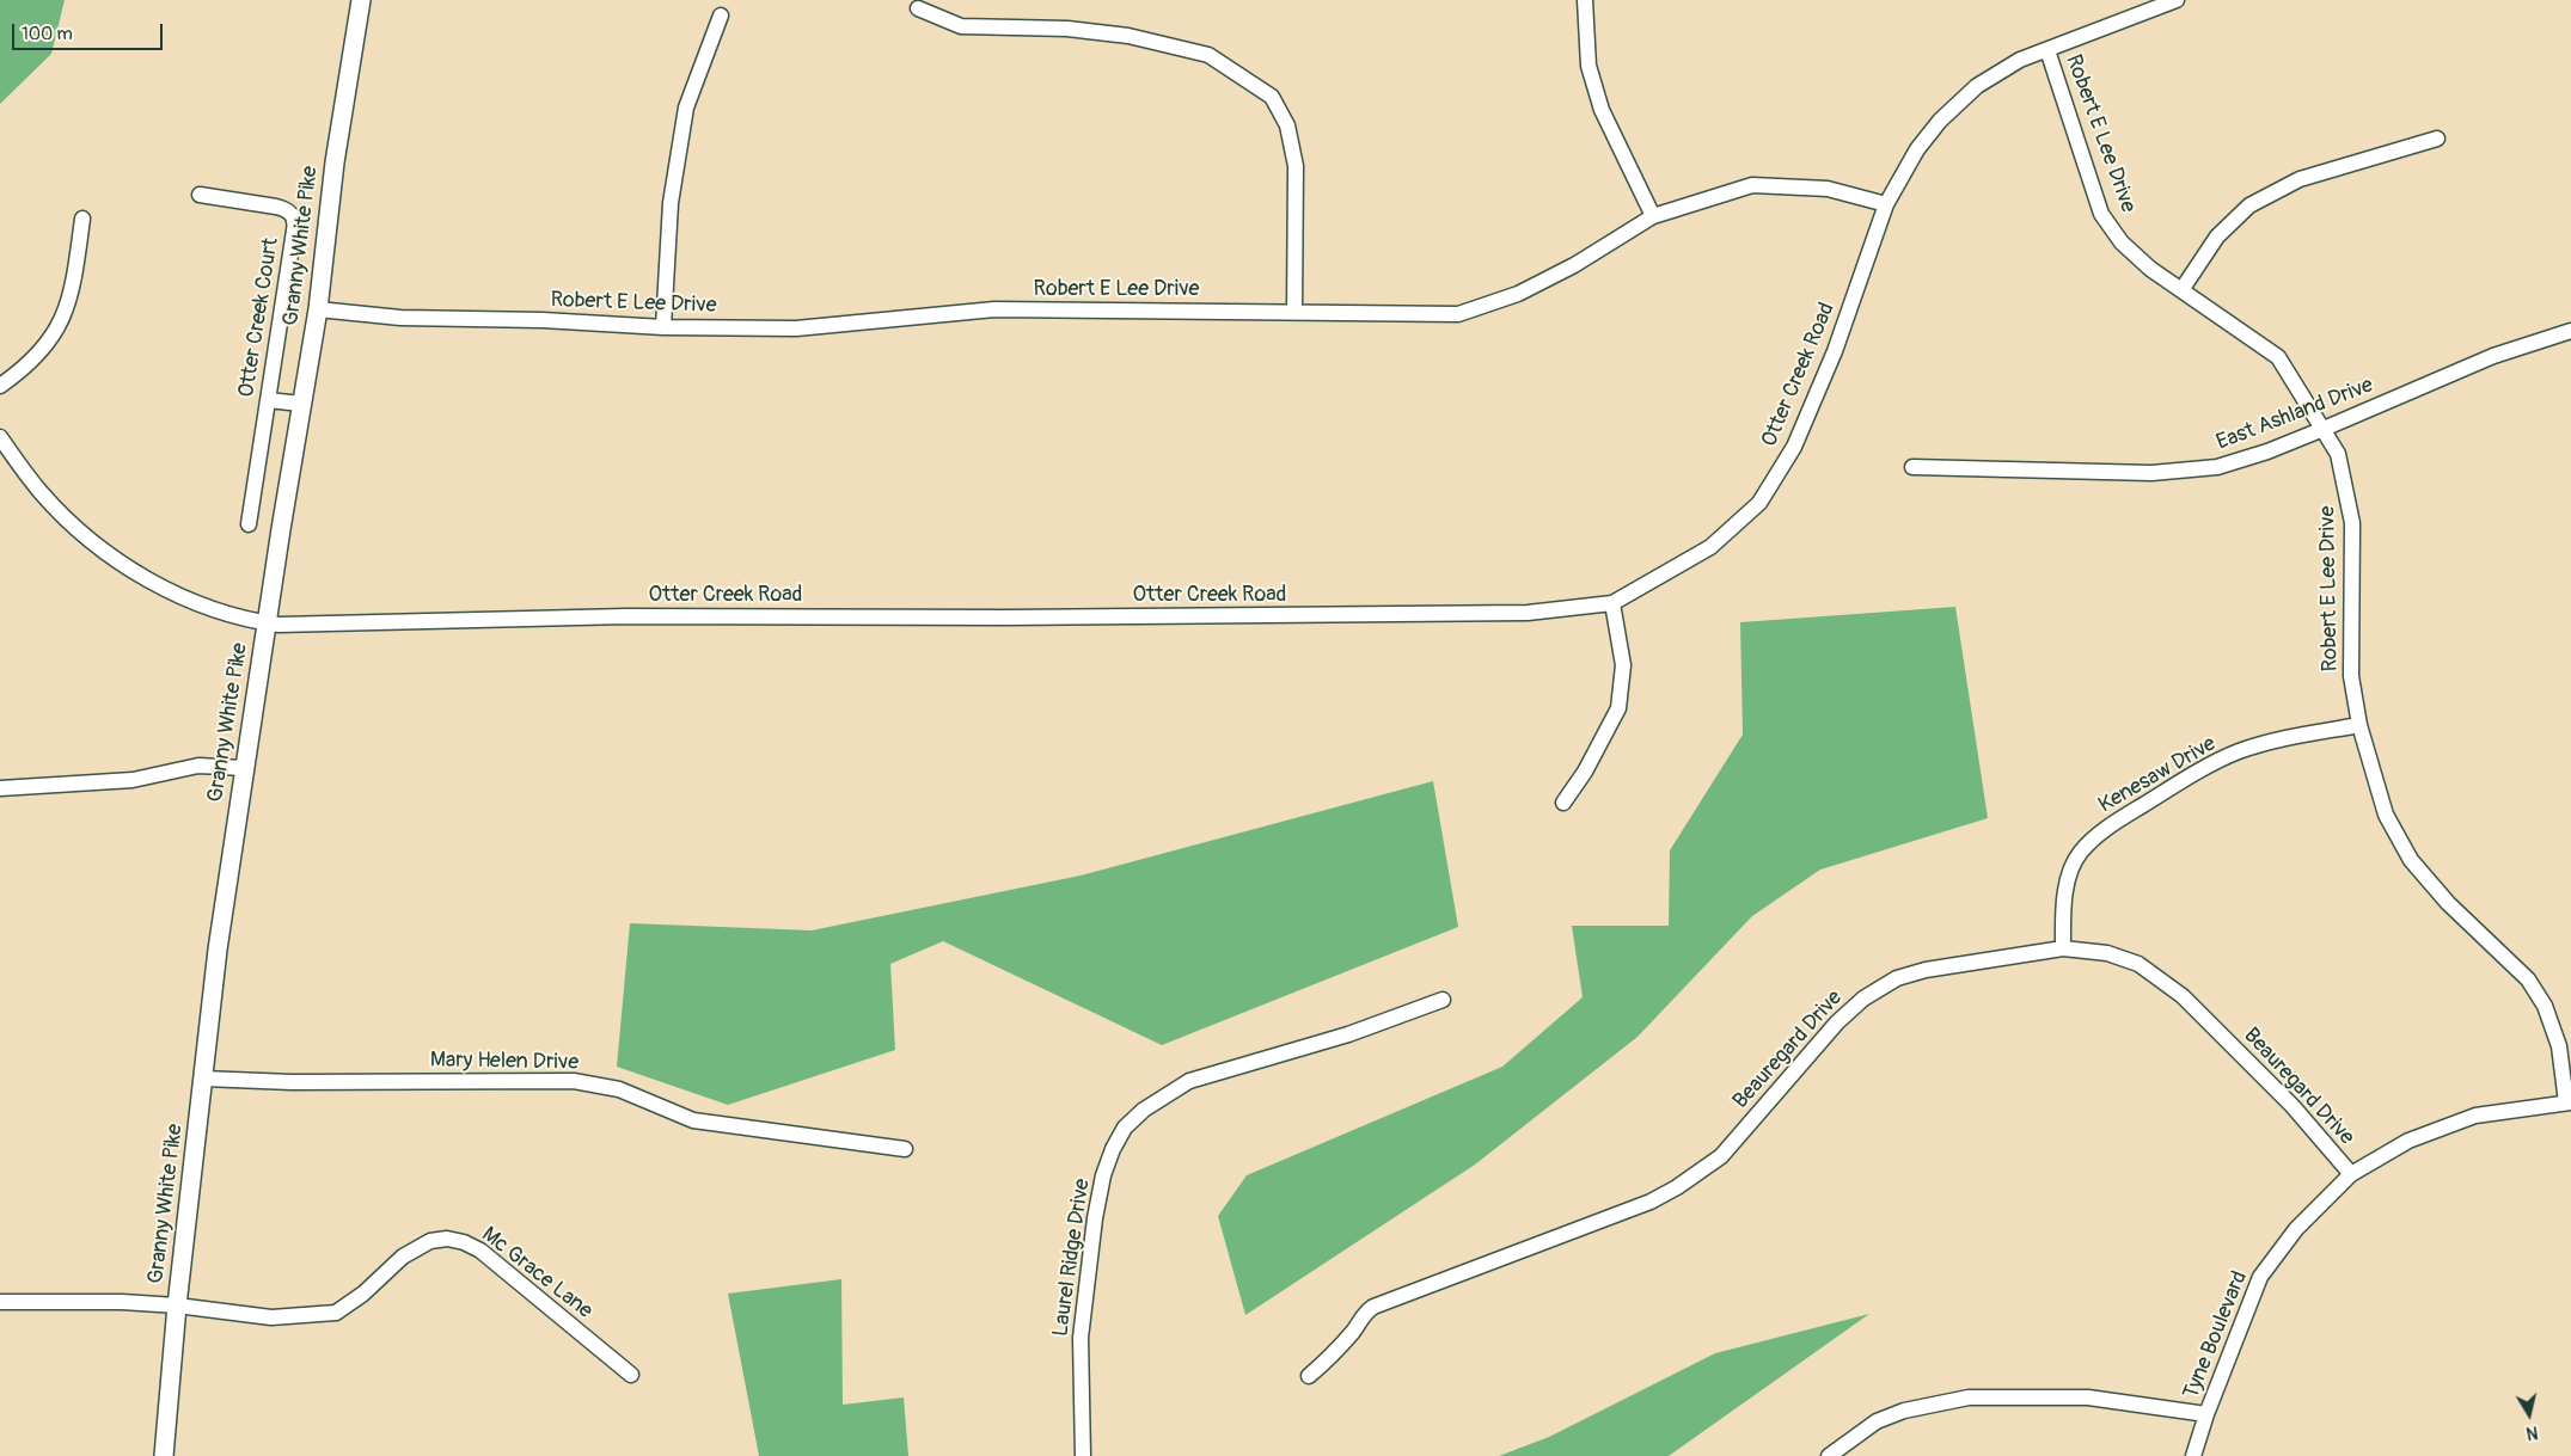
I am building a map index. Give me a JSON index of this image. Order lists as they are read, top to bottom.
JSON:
{
  "streets": {
    "main road": ["Granny White Pike"],
    "street": [
      "Robert E Lee Drive",
      "Otter Creek Court",
      "Otter Creek Road",
      "East Ashland Drive",
      "Kenesaw Drive",
      "Beauregard Drive",
      "Mary Helen Drive",
      "Laurel Ridge Drive",
      "Mc Grace Lane",
      "Tyne Boulevard"
    ]
  },
  "crossings": [
    ["Robert E Lee Drive", "Granny White Pike"],
    ["Robert E Lee Drive", "Otter Creek Road"],
    ["Robert E Lee Drive", "East Ashland Drive"],
    ["Robert E Lee Drive", "Kenesaw Drive"],
    ["Robert E Lee Drive", "Tyne Boulevard"],
    ["Granny White Pike", "Otter Creek Road"],
    ["Granny White Pike", "Mary Helen Drive"],
    ["Granny White Pike", "Mc Grace Lane"],
    ["Kenesaw Drive", "Beauregard Drive"],
    ["Beauregard Drive", "Tyne Boulevard"]
  ],
  "scale_bar": "100 m",
  "north": "bottom"
}
